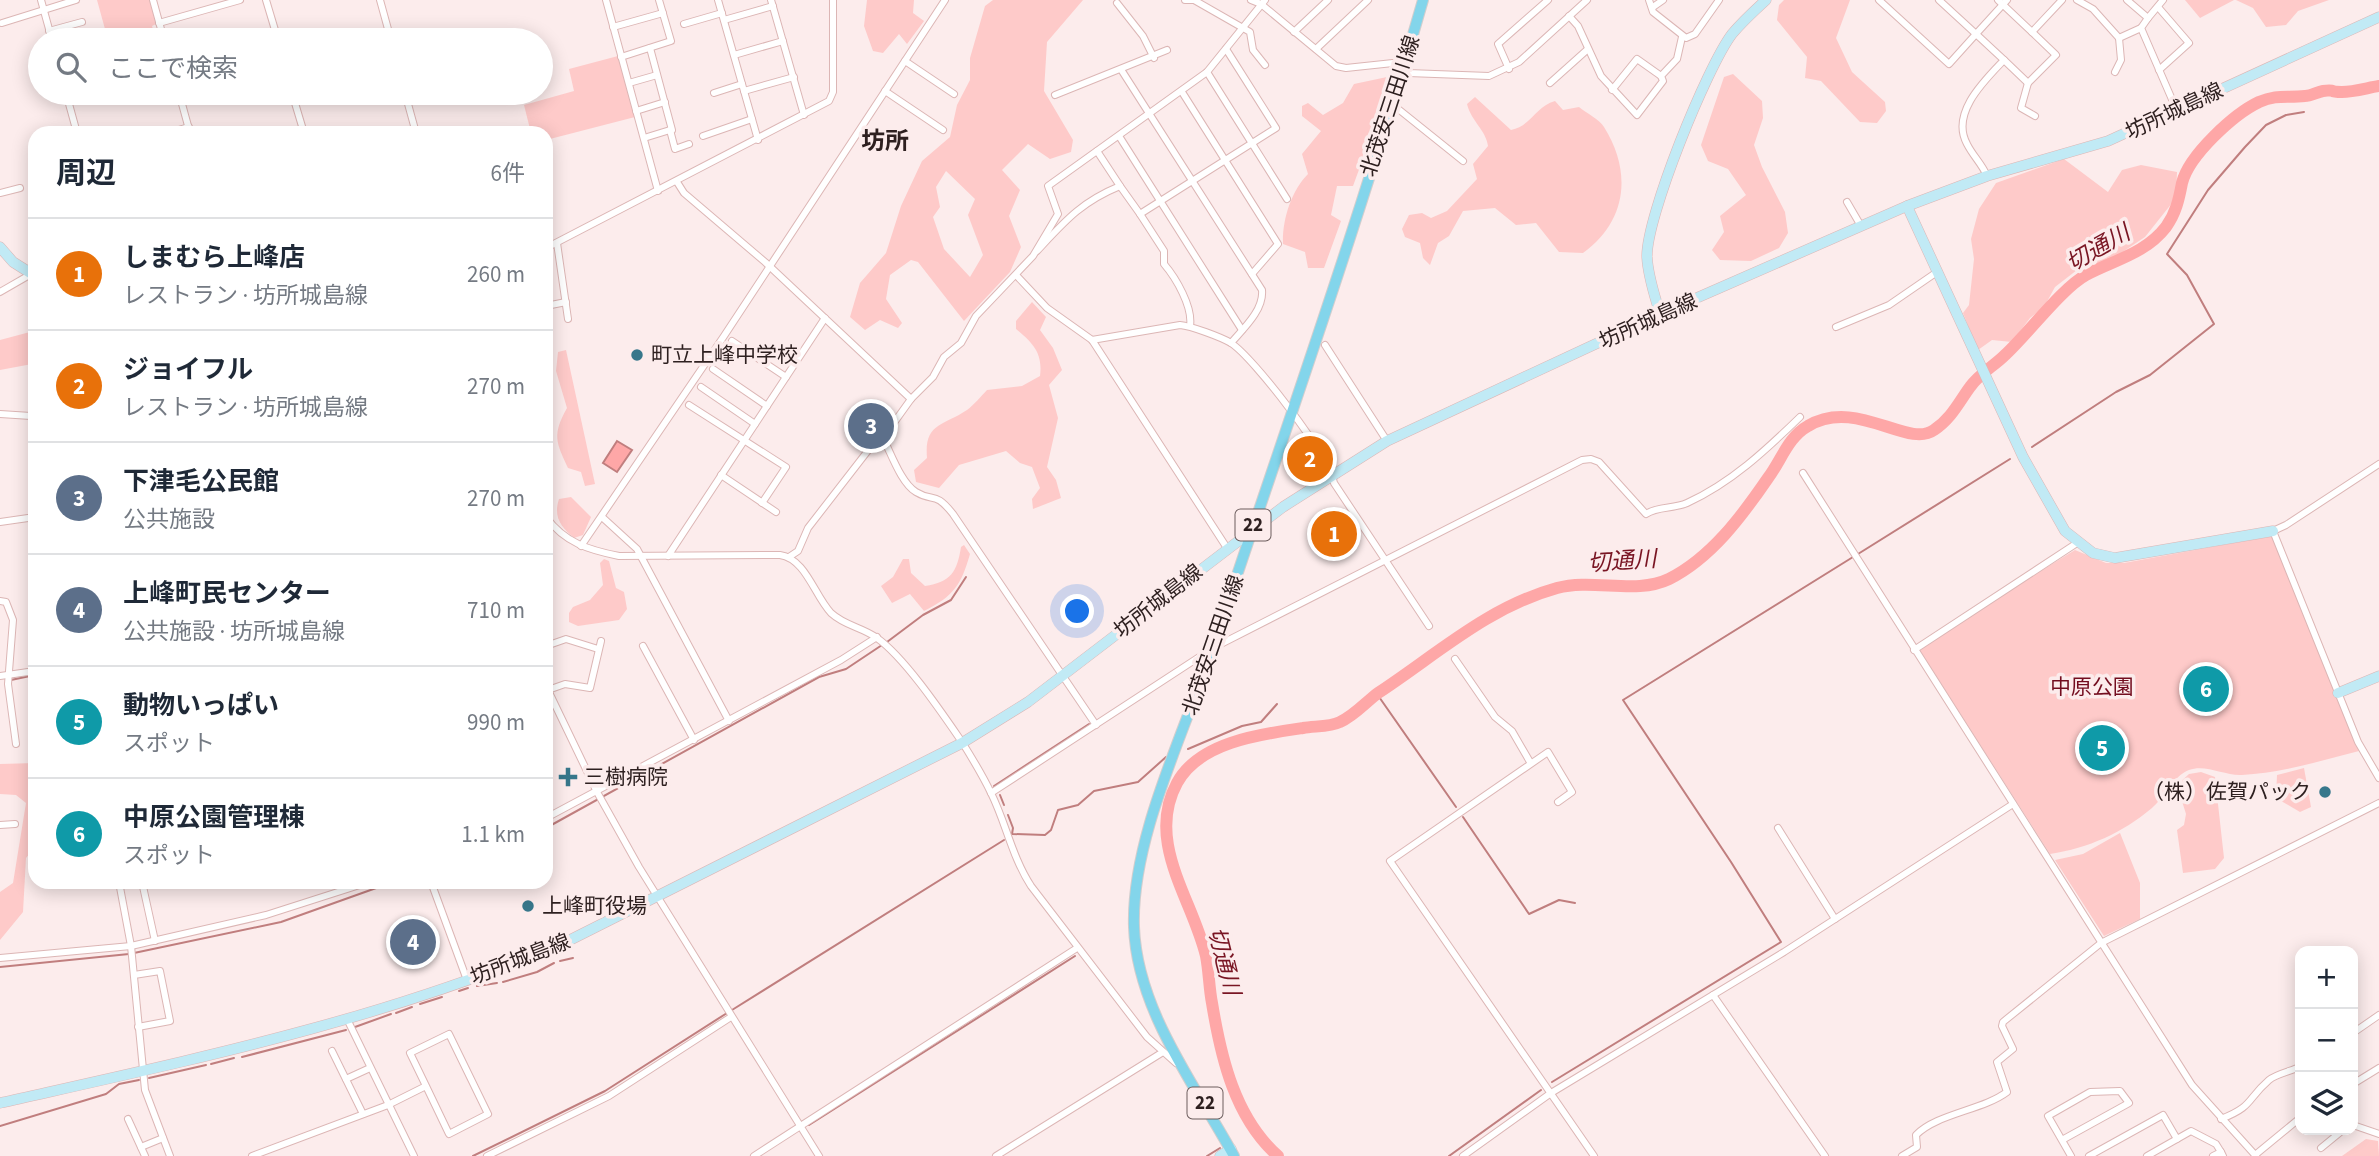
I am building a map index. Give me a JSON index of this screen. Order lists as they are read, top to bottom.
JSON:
{
  "streets": {
    "main road": ["北茂安三田川線", "坊所城島線", "22"]
  },
  "crossings": [
    ["北茂安三田川線", "坊所城島線"],
    ["北茂安三田川線", "22"]
  ],
  "districts": ["坊所"],
  "water": ["切通川"],
  "parks": ["中原公園"],
  "places": {
    "other": ["町立上峰中学校", "（株）佐賀パック", "上峰町役場"],
    "health": ["三樹病院"]
  },
  "page": {
    "search": "ここで検索",
    "heading": ["周辺", "6件"],
    "list": [
      {
        "mark": "1",
        "name": "しまむら上峰店",
        "note": "レストラン · 坊所城島線",
        "value": "260 m"
      },
      {
        "mark": "2",
        "name": "ジョイフル",
        "note": "レストラン · 坊所城島線",
        "value": "270 m"
      },
      {
        "mark": "3",
        "name": "下津毛公民館",
        "note": "公共施設",
        "value": "270 m"
      },
      {
        "mark": "4",
        "name": "上峰町民センター",
        "note": "公共施設 · 坊所城島線",
        "value": "710 m"
      },
      {
        "mark": "5",
        "name": "動物いっぱい",
        "note": "スポット",
        "value": "990 m"
      },
      {
        "mark": "6",
        "name": "中原公園管理棟",
        "note": "スポット",
        "value": "1.1 km"
      }
    ],
    "pins": [
      "3",
      "2",
      "1",
      "6",
      "5",
      "4"
    ],
    "map_buttons": ["+", "−"]
  }
}
